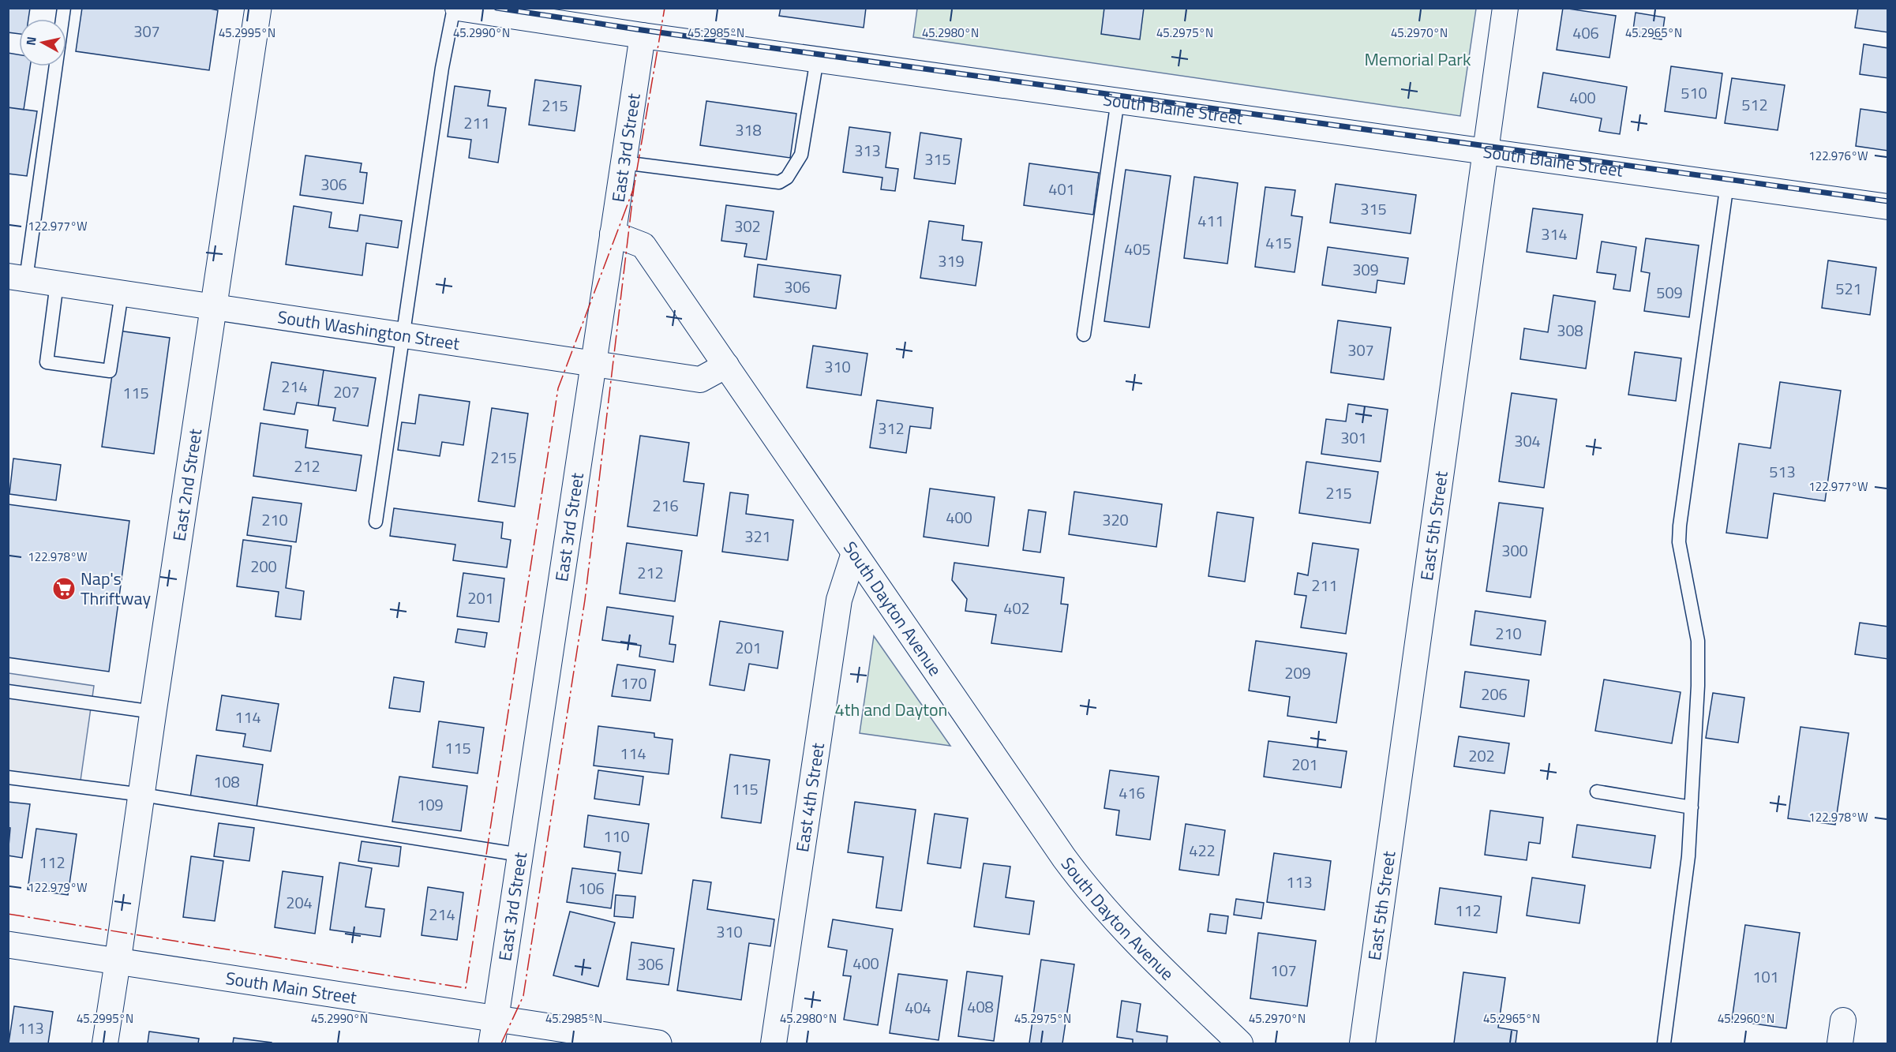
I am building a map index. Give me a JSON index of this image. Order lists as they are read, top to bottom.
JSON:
{
  "streets": {
    "street": [
      "South Blaine Street",
      "East 3rd Street",
      "South Washington Street",
      "East 2nd Street",
      "East 5th Street",
      "South Dayton Avenue",
      "East 4th Street",
      "South Main Street"
    ]
  },
  "crossings": [
    ["South Blaine Street", "East 3rd Street"],
    ["South Blaine Street", "East 5th Street"],
    ["East 3rd Street", "South Washington Street"],
    ["East 3rd Street", "South Dayton Avenue"],
    ["East 3rd Street", "South Main Street"],
    ["South Washington Street", "East 2nd Street"],
    ["South Washington Street", "South Dayton Avenue"],
    ["East 2nd Street", "South Main Street"],
    ["South Dayton Avenue", "East 4th Street"]
  ],
  "parks": ["Memorial Park", "4th and Dayton"],
  "places": {
    "supermarket": ["Nap's Thriftway"]
  },
  "house_numbers": [
    "307",
    "406",
    "510",
    "400",
    "512",
    "215",
    "211",
    "318",
    "313",
    "315",
    "306",
    "401",
    "315",
    "411",
    "302",
    "314",
    "415",
    "405",
    "319",
    "309",
    "306",
    "521",
    "509",
    "308",
    "307",
    "310",
    "214",
    "207",
    "115",
    "312",
    "301",
    "304",
    "215",
    "212",
    "513",
    "215",
    "216",
    "400",
    "210",
    "320",
    "321",
    "300",
    "200",
    "212",
    "211",
    "201",
    "402",
    "210",
    "201",
    "209",
    "170",
    "206",
    "114",
    "115",
    "114",
    "202",
    "201",
    "108",
    "115",
    "416",
    "109",
    "110",
    "422",
    "112",
    "113",
    "106",
    "204",
    "112",
    "214",
    "310",
    "400",
    "306",
    "107",
    "101",
    "408",
    "404",
    "113"
  ],
  "north": "left",
  "coordinates": [
    "45.2995°N",
    "45.2990°N",
    "45.2985°N",
    "45.2980°N",
    "45.2975°N",
    "45.2970°N",
    "45.2965°N",
    "122.976°W",
    "122.977°W",
    "122.978°W",
    "122.979°W",
    "45.2960°N"
  ]
}
